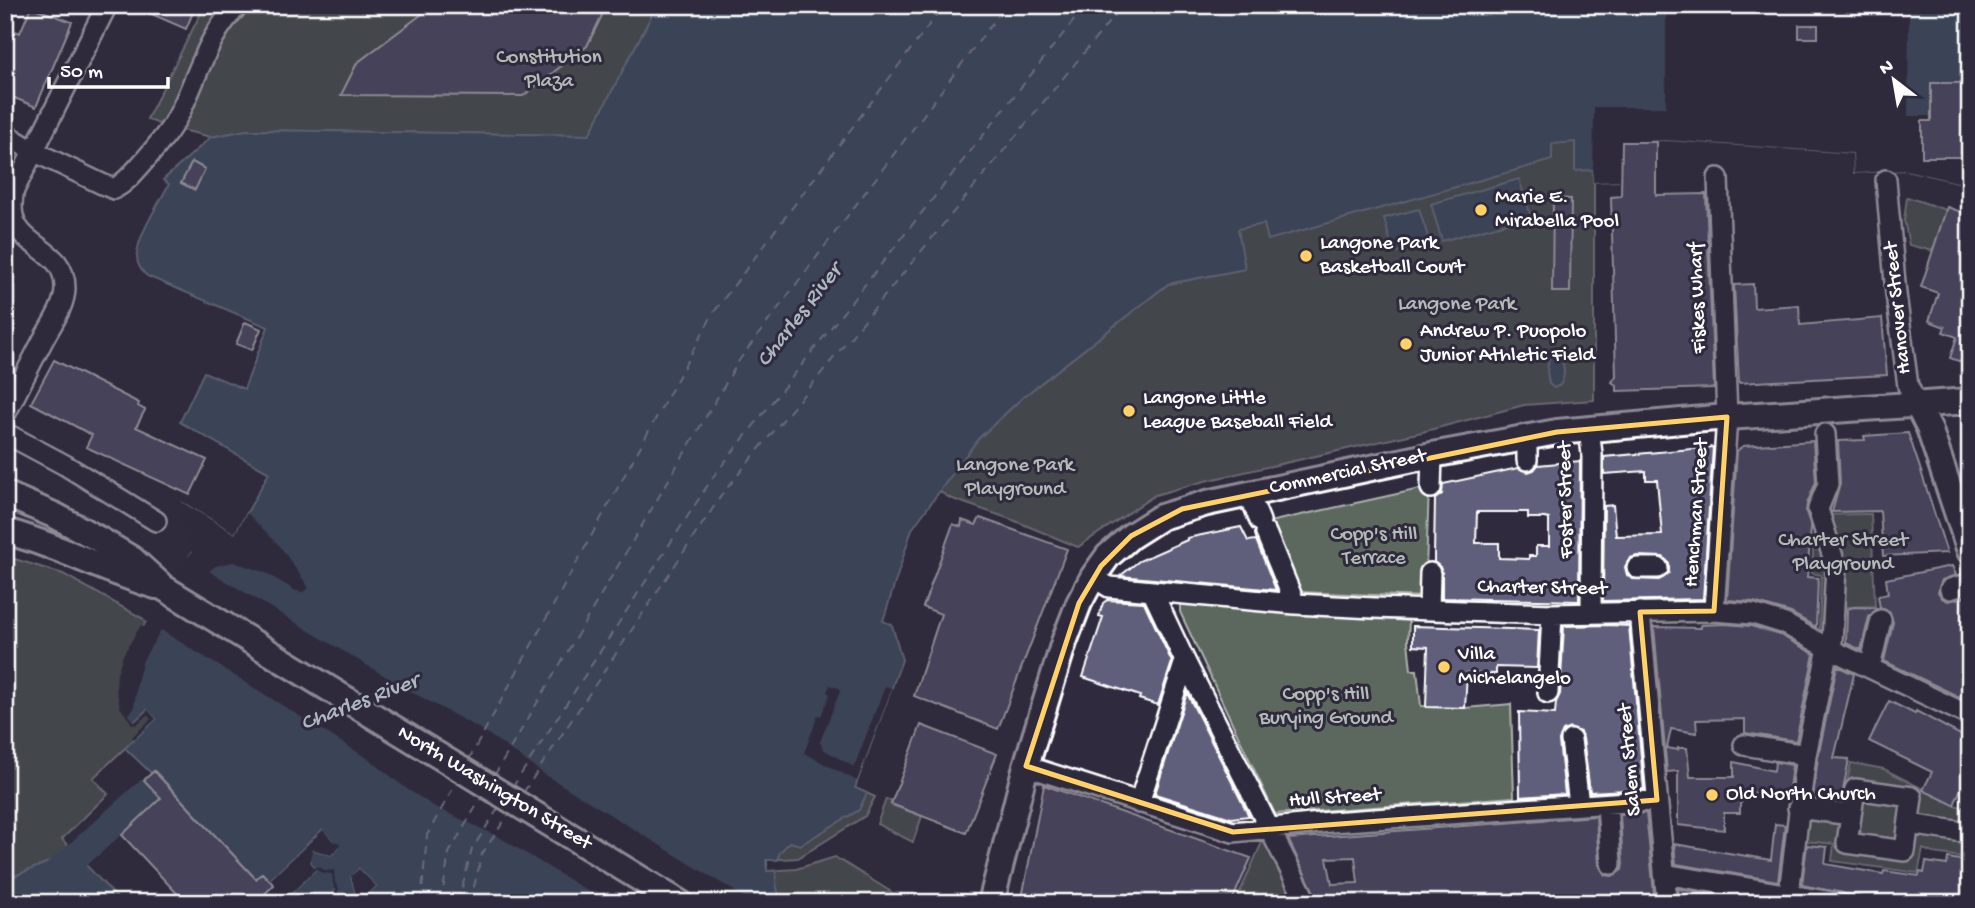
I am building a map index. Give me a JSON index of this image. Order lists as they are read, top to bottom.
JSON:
{
  "streets": {
    "main road": ["Hanover Street", "Commercial Street", "North Washington Street"],
    "street": [
      "Fiskes Wharf",
      "Foster Street",
      "Henchman Street",
      "Charter Street",
      "Salem Street",
      "Hull Street"
    ]
  },
  "crossings": [
    ["Fiskes Wharf", "Commercial Street"],
    ["Fiskes Wharf", "Henchman Street"],
    ["Hanover Street", "Commercial Street"],
    ["Commercial Street", "Foster Street"],
    ["Commercial Street", "Henchman Street"],
    ["Commercial Street", "Charter Street"],
    ["Commercial Street", "Hull Street"],
    ["Foster Street", "Charter Street"],
    ["Henchman Street", "Charter Street"],
    ["Charter Street", "Salem Street"],
    ["Salem Street", "Hull Street"]
  ],
  "water": ["Charles River"],
  "parks": [
    "Constitution Plaza",
    "Langone Park",
    "Langone Park Playground",
    "Copp's Hill Terrace",
    "Charter Street Playground",
    "Copp's Hill Burying Ground"
  ],
  "places": [
    "Marie E. Mirabella Pool",
    "Langone Park Basketball Court",
    "Andrew P. Puopolo Junior Athletic Field",
    "Langone Little League Baseball Field",
    "Villa Michelangelo",
    "Old North Church"
  ],
  "scale_bar": "50 m",
  "north": "top left"
}
